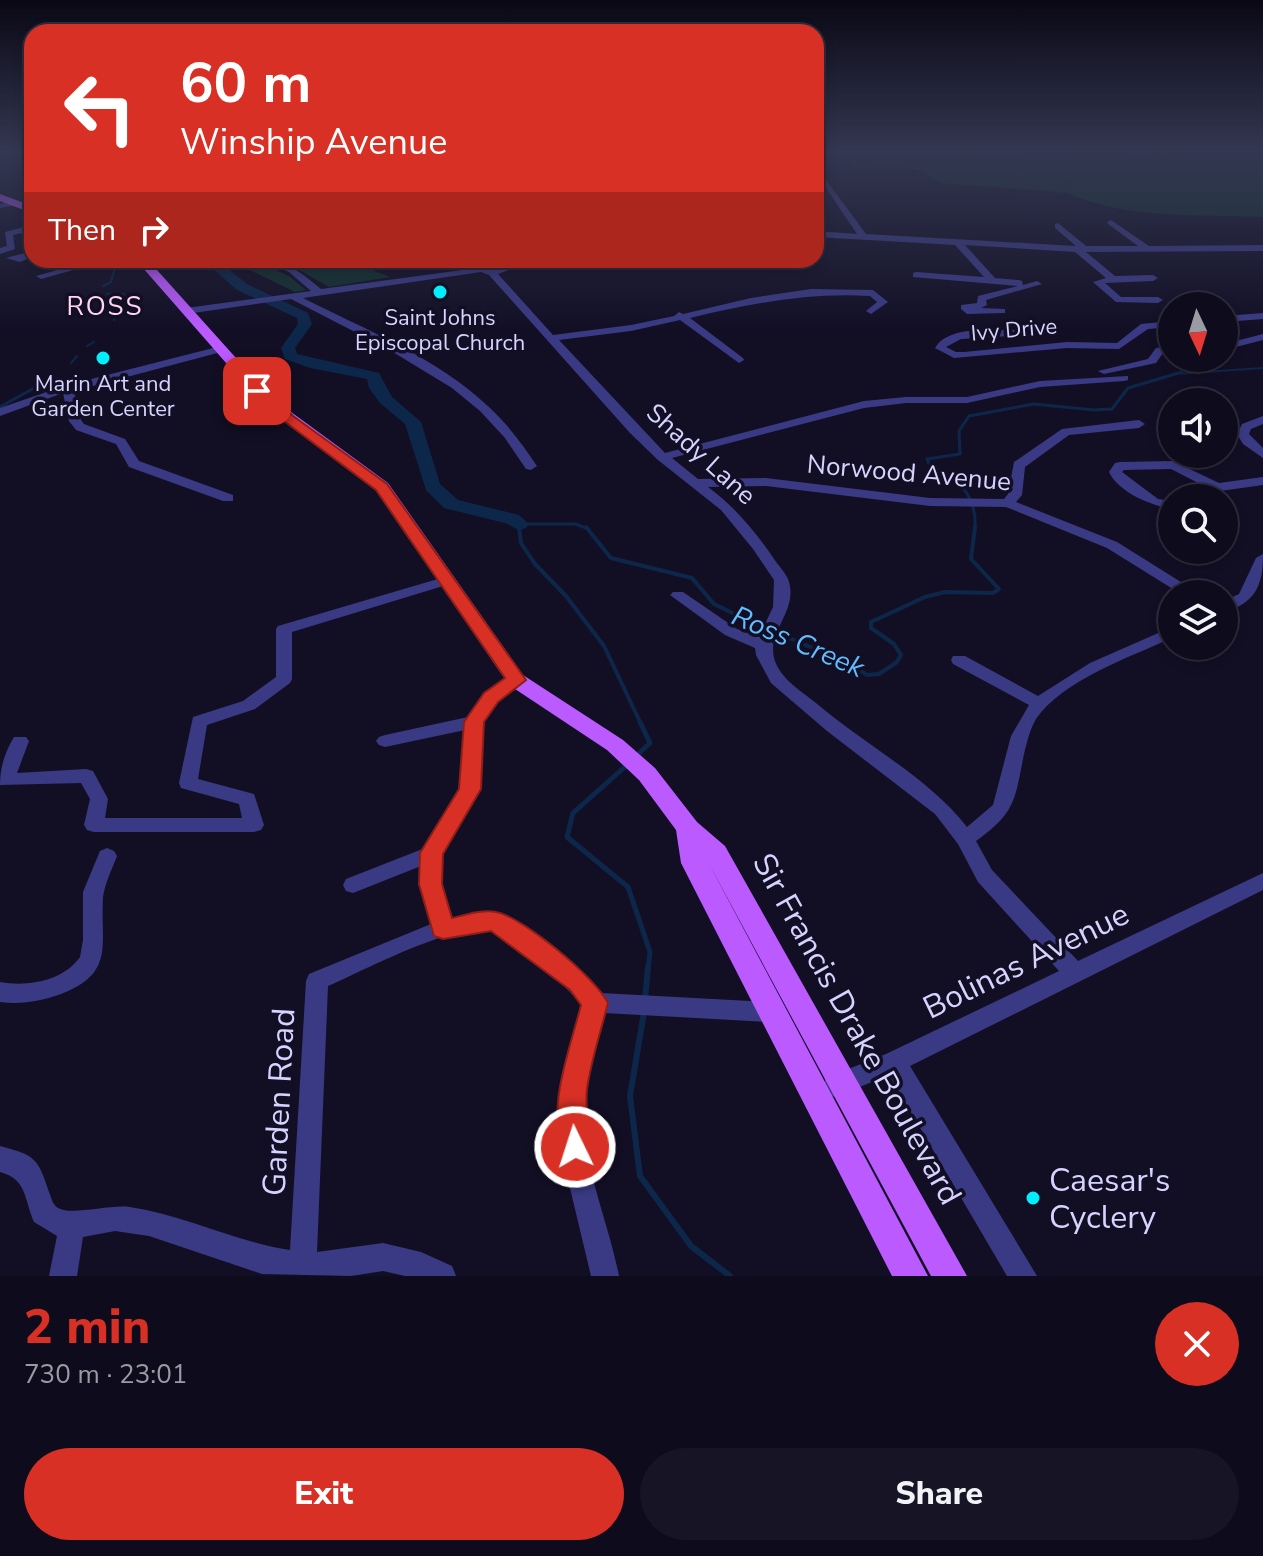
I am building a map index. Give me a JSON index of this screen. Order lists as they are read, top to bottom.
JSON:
{
  "streets": {
    "main road": ["Sir Francis Drake Boulevard"],
    "street": [
      "Ivy Drive",
      "Shady Lane",
      "Norwood Avenue",
      "Bolinas Avenue",
      "Garden Road"
    ]
  },
  "crossings": [
    ["Shady Lane", "Norwood Avenue"],
    ["Bolinas Avenue", "Sir Francis Drake Boulevard"]
  ],
  "districts": ["ROSS"],
  "water": ["Ross Creek"],
  "places": ["Saint Johns Episcopal Church", "Marin Art and Garden Center", "Caesar's Cyclery"],
  "north": "bottom",
  "page": {
    "turn": ["60 m", "Winship Avenue"],
    "then": "Then",
    "heading": ["2 min", "730 m · 23:01"],
    "buttons": ["Exit", "Share"]
  }
}
